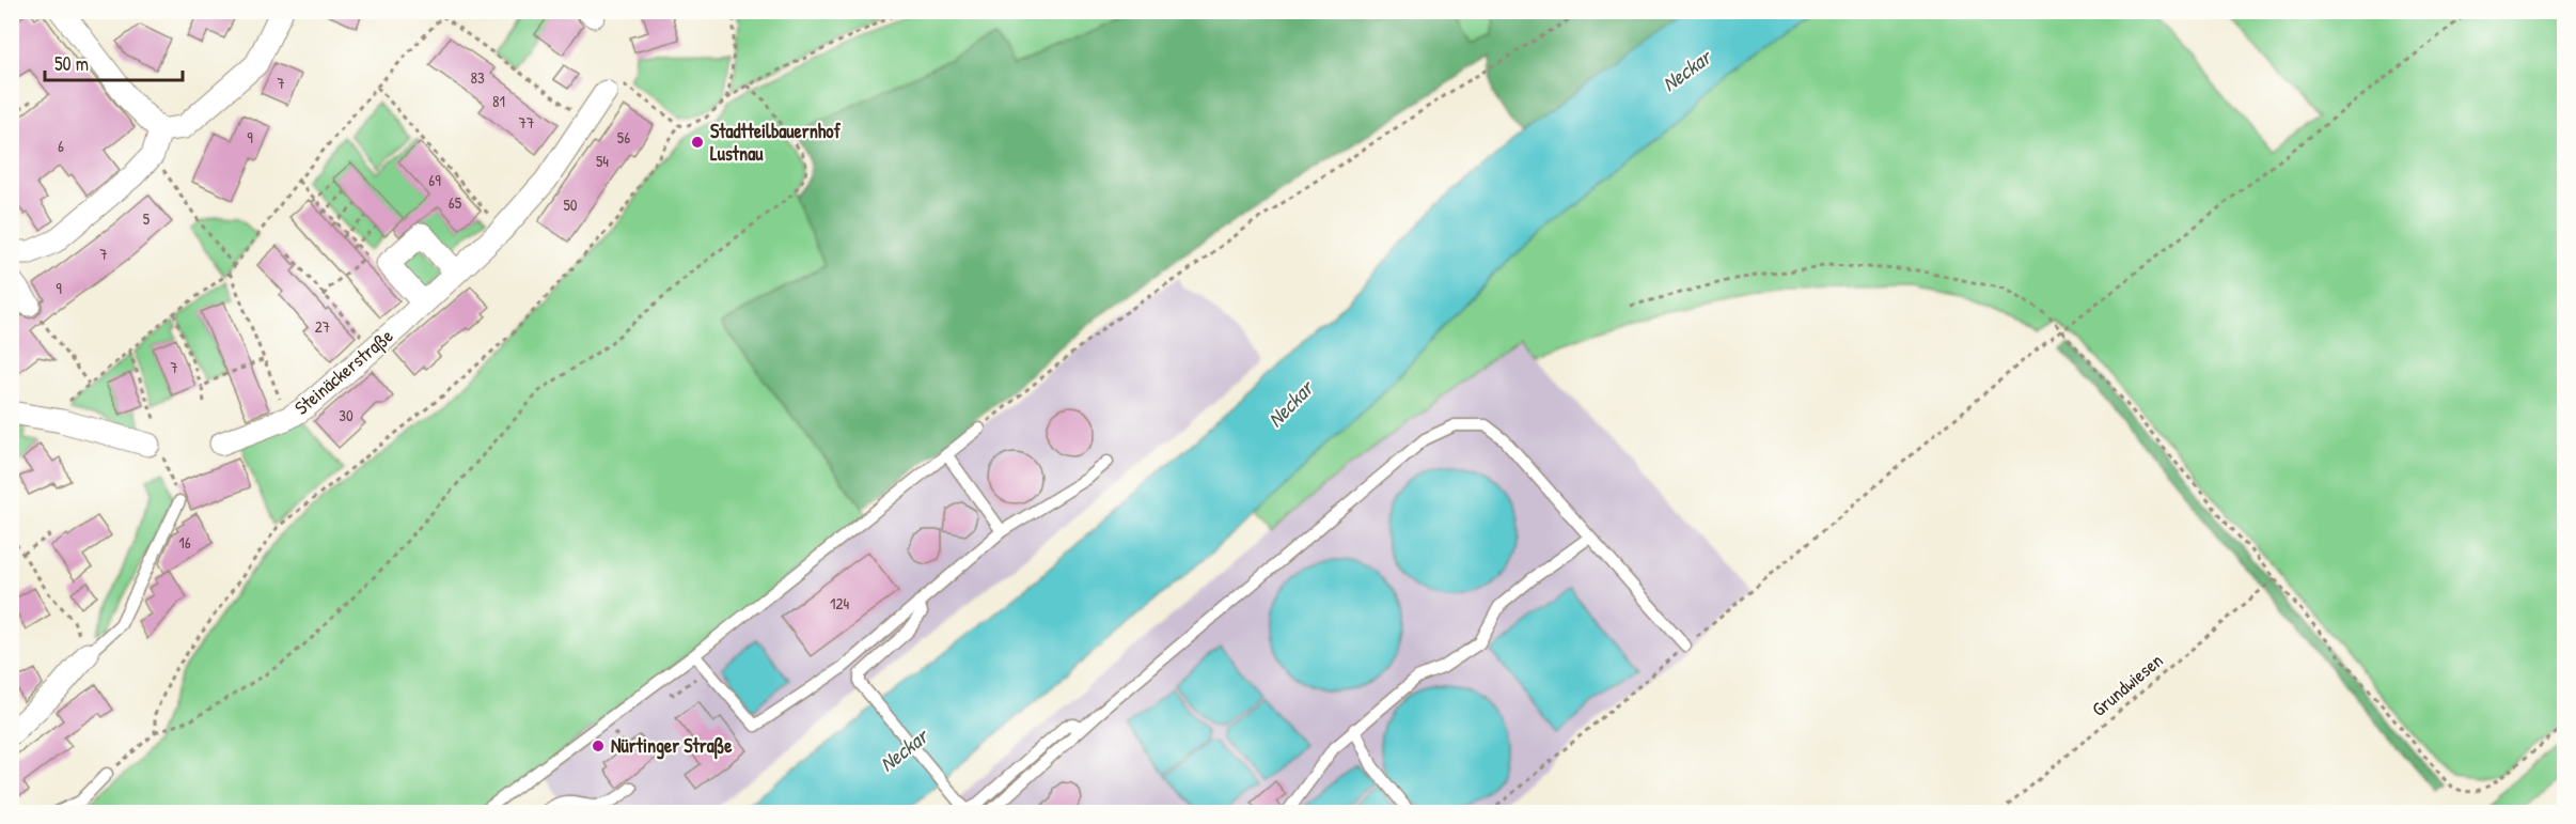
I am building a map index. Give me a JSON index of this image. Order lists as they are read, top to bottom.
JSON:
{
  "streets": {
    "street": ["Steinäckerstraße"],
    "path": ["Grundwiesen"]
  },
  "water": ["Neckar"],
  "places": ["Stadtteilbauernhof Lustnau", "Nürtinger Straße"],
  "house_numbers": [
    "83",
    "7",
    "81",
    "77",
    "9",
    "56",
    "6",
    "54",
    "69",
    "65",
    "50",
    "5",
    "7",
    "9",
    "27",
    "7",
    "30",
    "16",
    "124"
  ],
  "scale_bar": "50 m"
}
